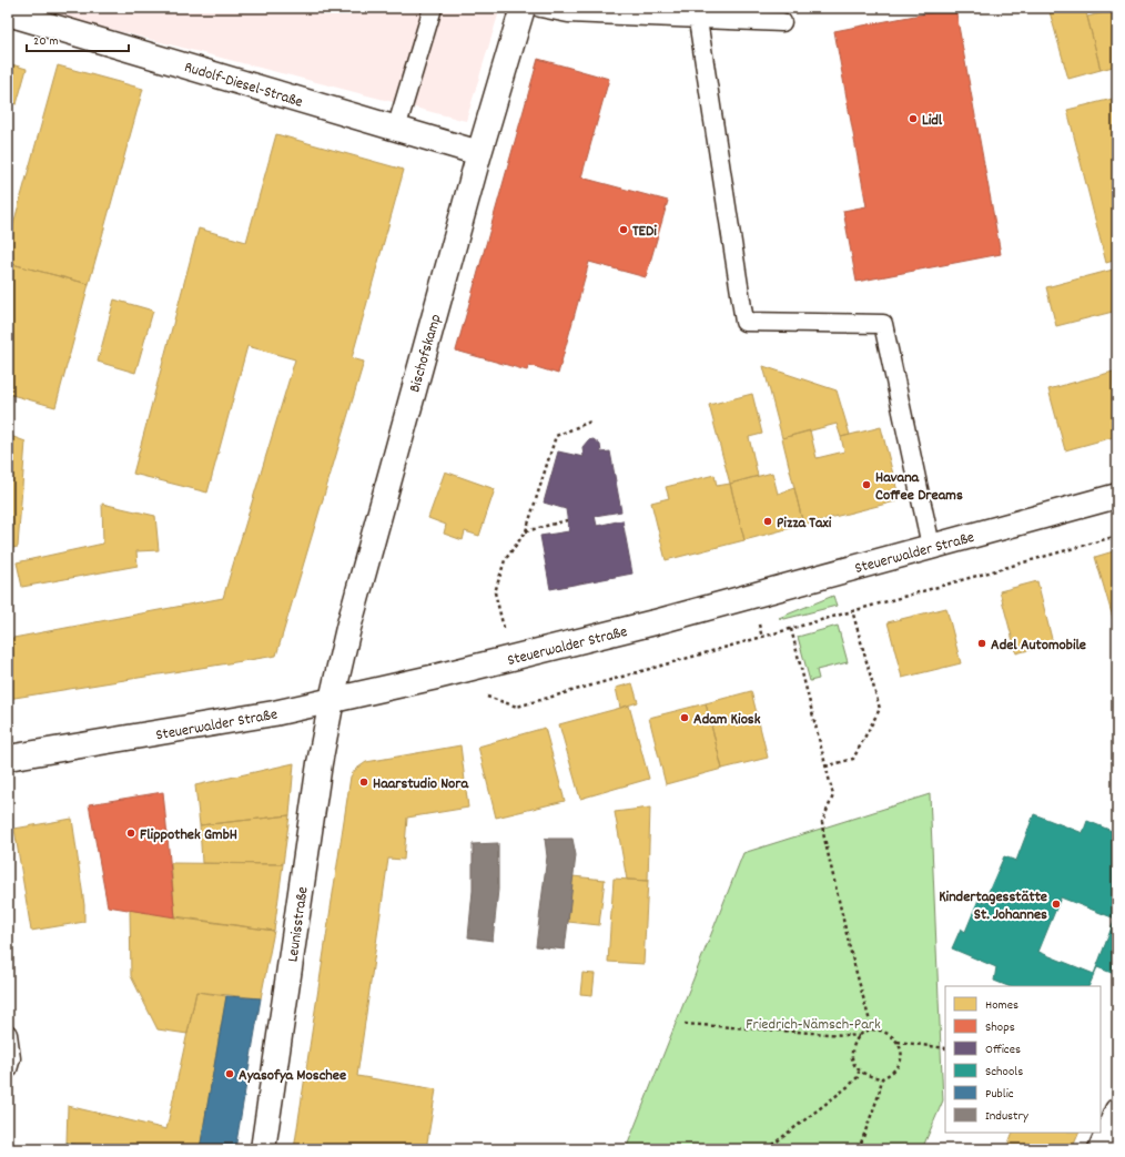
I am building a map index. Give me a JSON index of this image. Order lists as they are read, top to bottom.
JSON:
{
  "streets": {
    "street": [
      "Rudolf-Diesel-Straße",
      "Bischofskamp",
      "Steuerwalder Straße",
      "Leunisstraße"
    ]
  },
  "crossings": [
    ["Rudolf-Diesel-Straße", "Bischofskamp"],
    ["Bischofskamp", "Steuerwalder Straße"],
    ["Bischofskamp", "Leunisstraße"],
    ["Steuerwalder Straße", "Leunisstraße"]
  ],
  "parks": ["Friedrich-Nämsch-Park"],
  "places": [
    "Lidl",
    "TEDi",
    "Havana Coffee Dreams",
    "Pizza Taxi",
    "Adel Automobile",
    "Adam Kiosk",
    "Haarstudio Nora",
    "Flippothek GmbH",
    "Kindertagesstätte St. Johannes",
    "Ayasofya Moschee"
  ],
  "legend": [
    "Homes",
    "Shops",
    "Offices",
    "Schools",
    "Public",
    "Industry"
  ],
  "scale_bar": "20 m"
}
